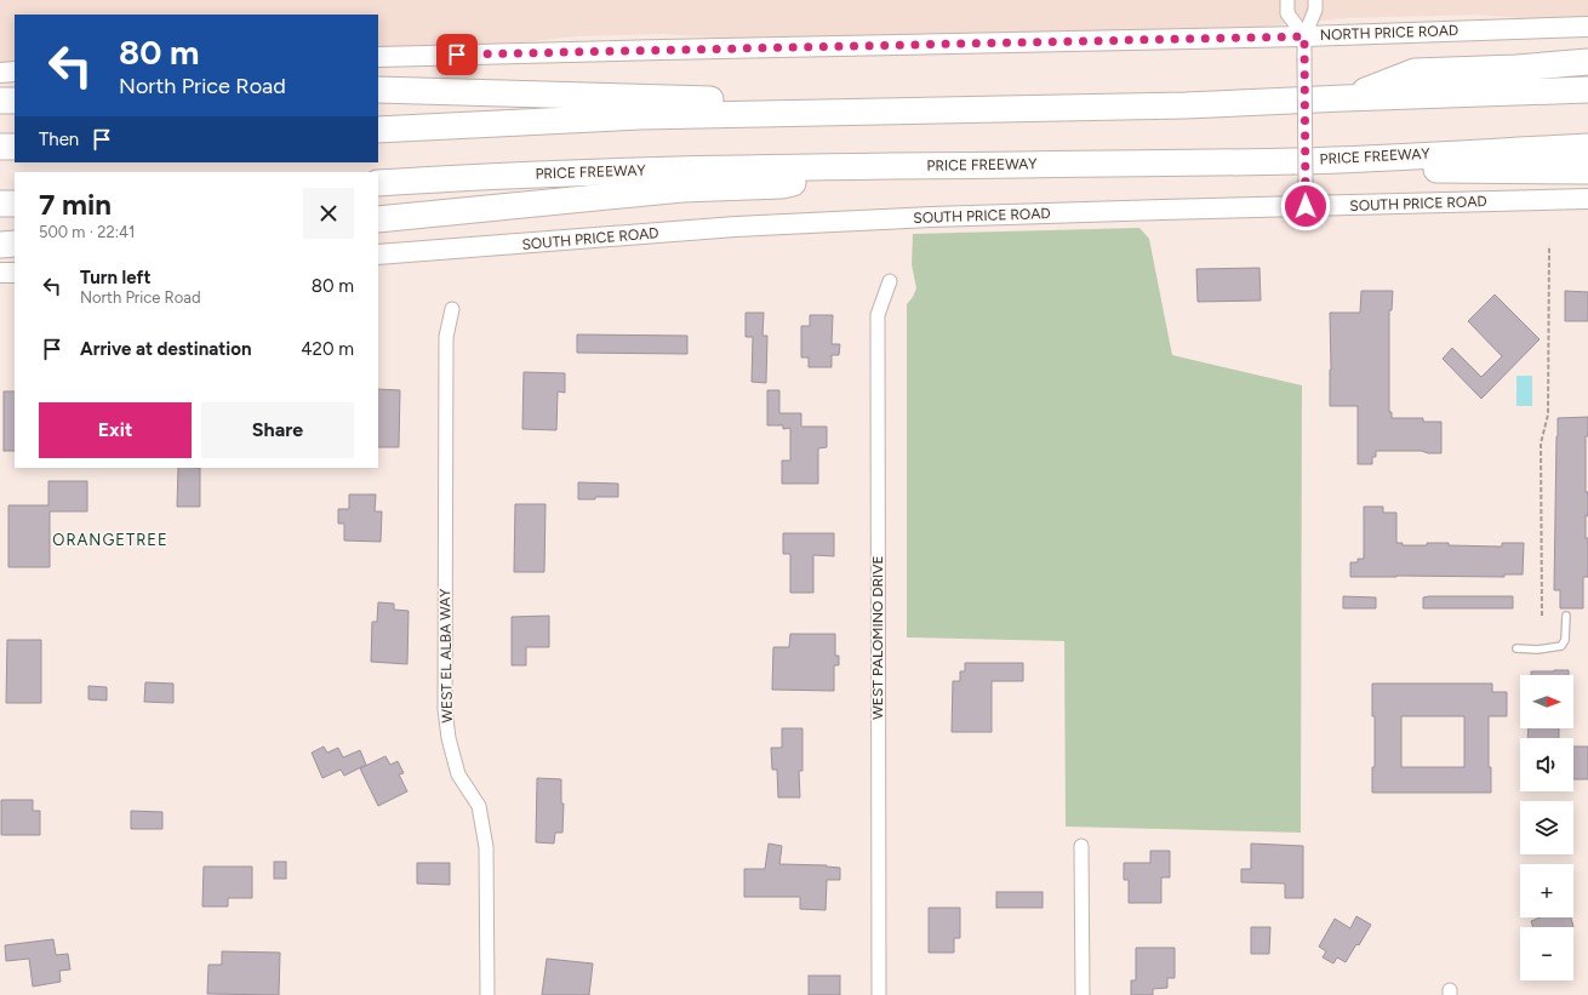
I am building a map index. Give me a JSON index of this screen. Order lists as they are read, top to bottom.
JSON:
{
  "streets": {
    "highway": ["PRICE FREEWAY"],
    "main road": ["NORTH PRICE ROAD", "SOUTH PRICE ROAD"],
    "street": ["WEST PALOMINO DRIVE", "WEST EL ALBA WAY"]
  },
  "districts": ["ORANGETREE"],
  "north": "right",
  "page": {
    "turn": ["80 m", "North Price Road"],
    "then": "Then",
    "heading": ["7 min", "500 m · 22:41"],
    "list": [
      {
        "name": "Turn left",
        "note": "North Price Road",
        "value": "80 m"
      },
      {
        "name": "Arrive at destination",
        "value": "420 m"
      }
    ],
    "buttons": ["Exit", "Share"],
    "map_buttons": ["+", "−"]
  }
}
